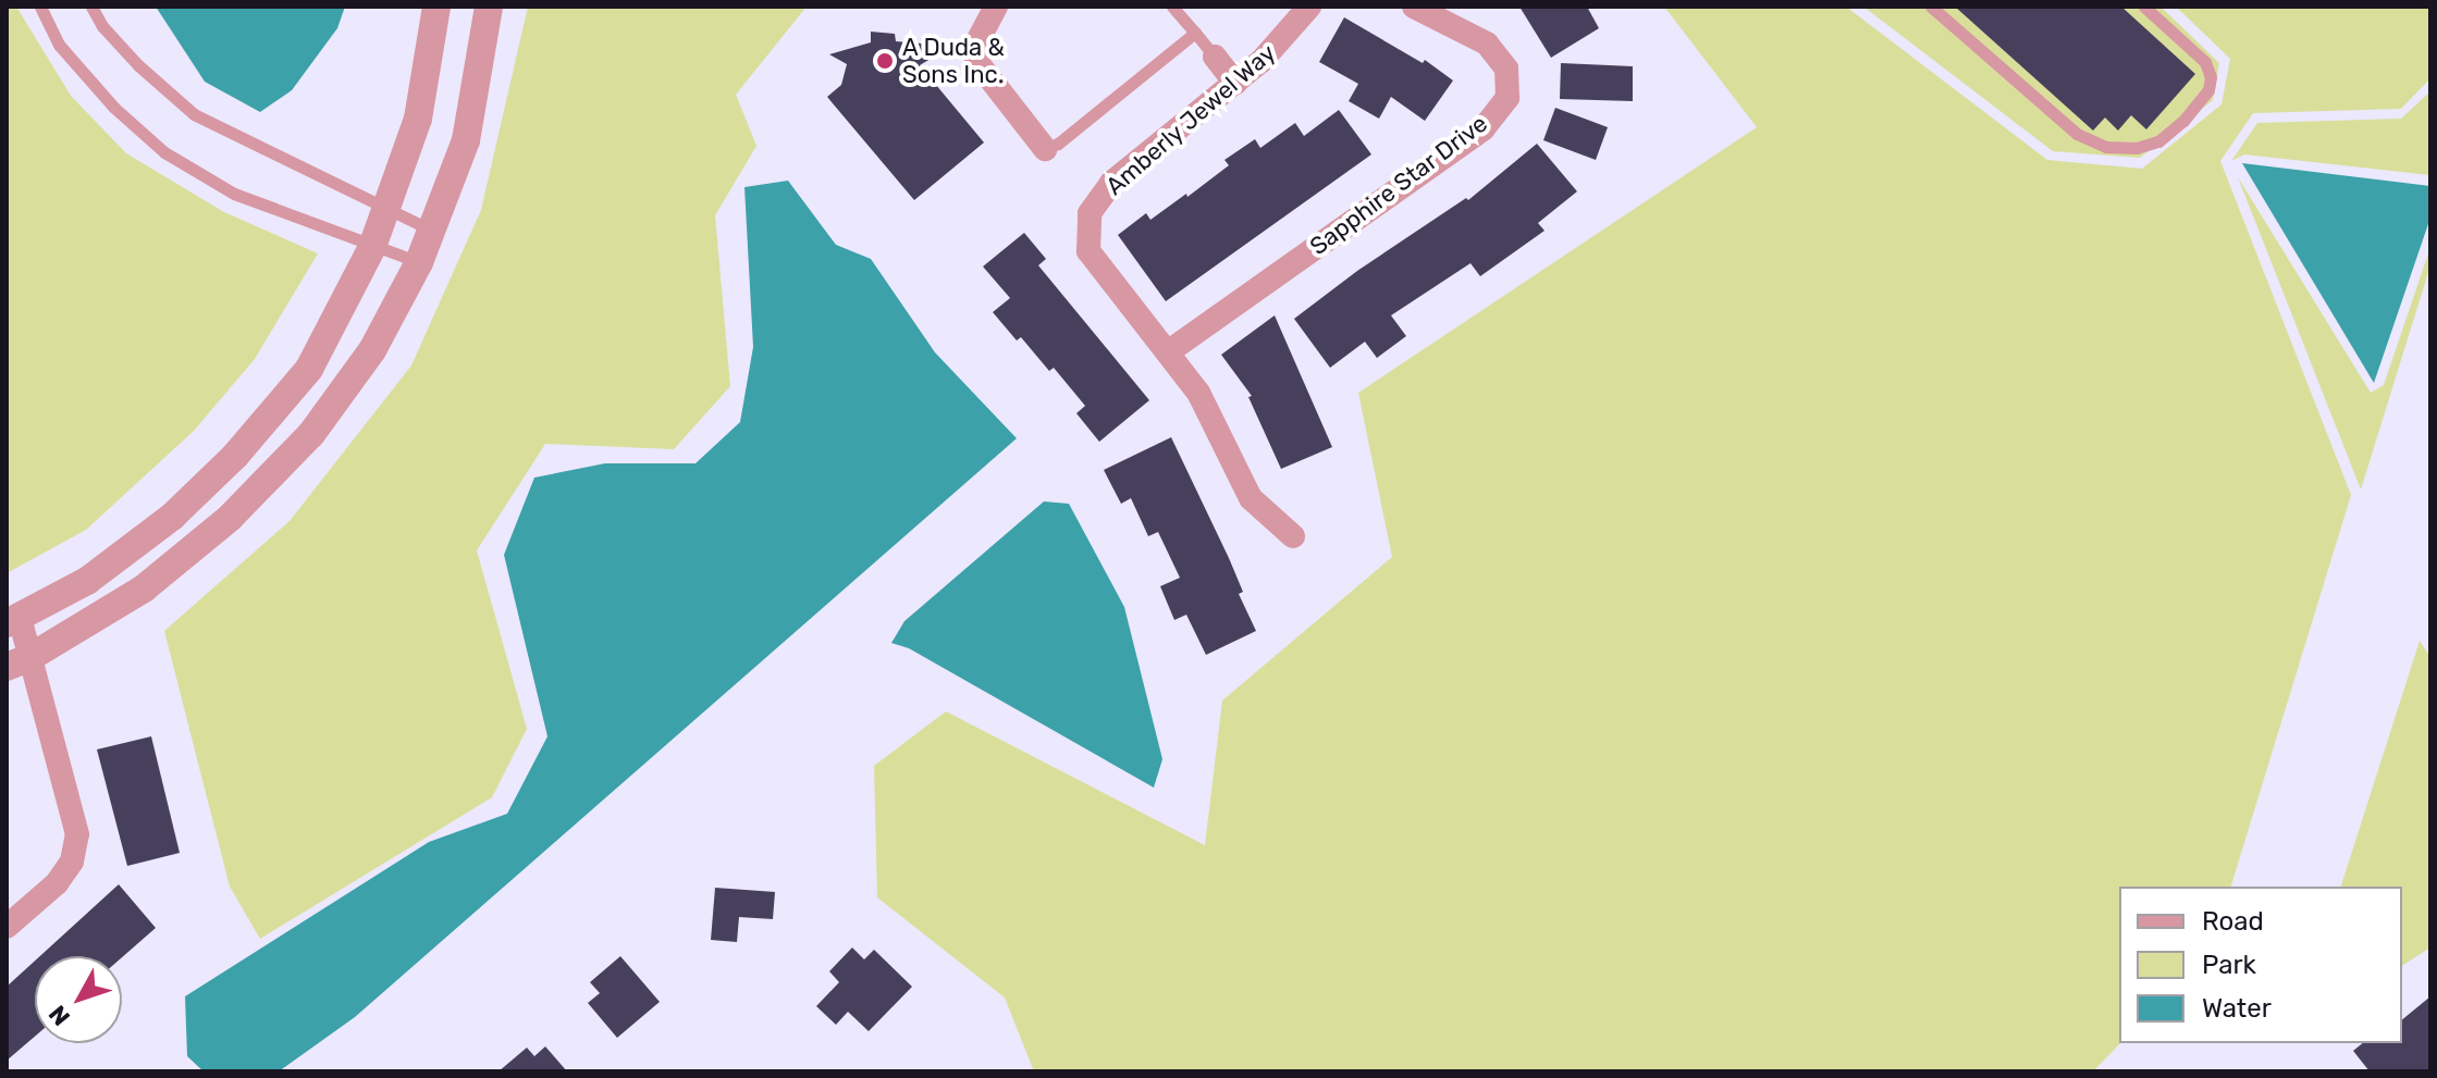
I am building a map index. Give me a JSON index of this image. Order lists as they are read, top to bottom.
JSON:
{
  "streets": {
    "street": ["Amberly Jewel Way", "Sapphire Star Drive"]
  },
  "crossings": [
    ["Amberly Jewel Way", "Sapphire Star Drive"]
  ],
  "places": ["A Duda & Sons Inc."],
  "legend": ["Road", "Park", "Water"],
  "north": "bottom left"
}
